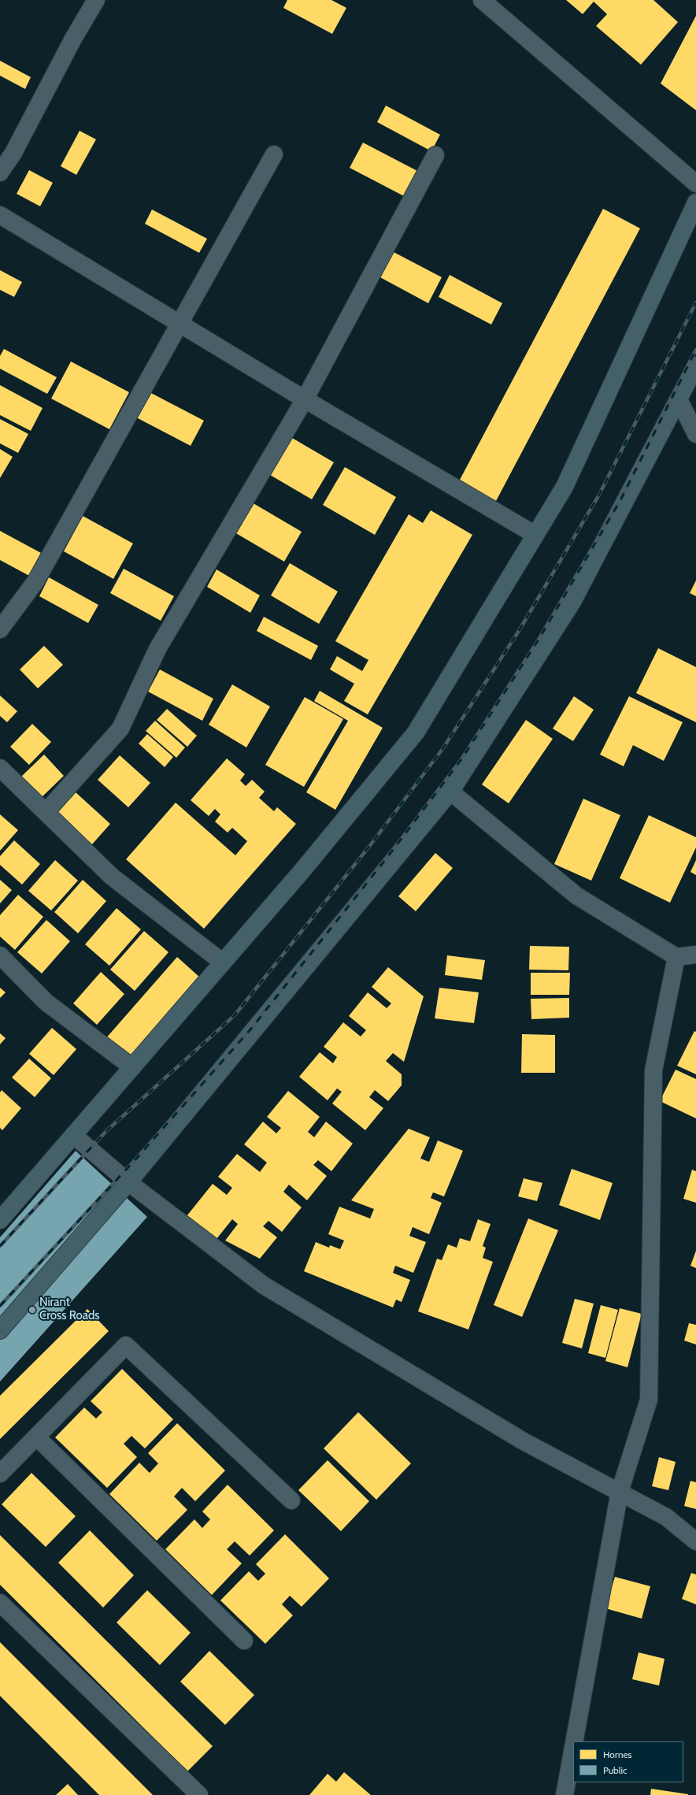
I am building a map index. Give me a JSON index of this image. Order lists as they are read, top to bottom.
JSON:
{
  "places": ["Nirant Cross Roads"],
  "legend": ["Homes", "Public"]
}
